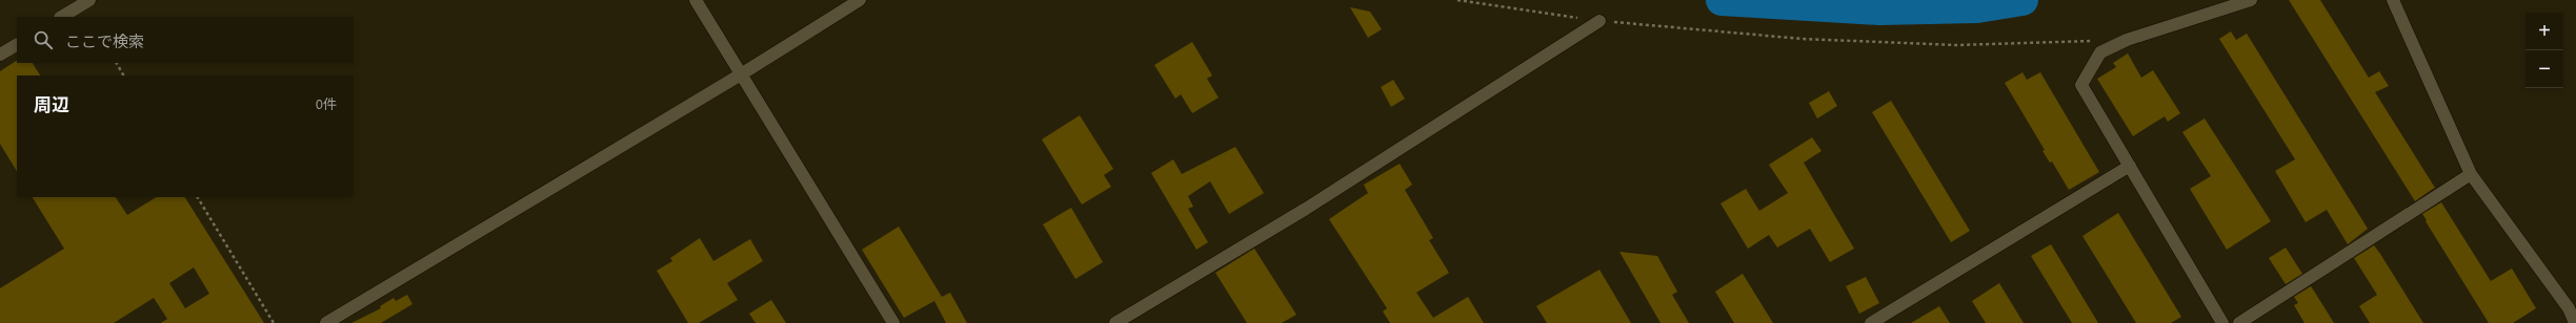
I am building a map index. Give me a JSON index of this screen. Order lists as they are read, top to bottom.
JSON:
{
  "page": {
    "map_buttons": ["+", "−"],
    "search": "ここで検索",
    "heading": ["周辺", "0件"]
  }
}
